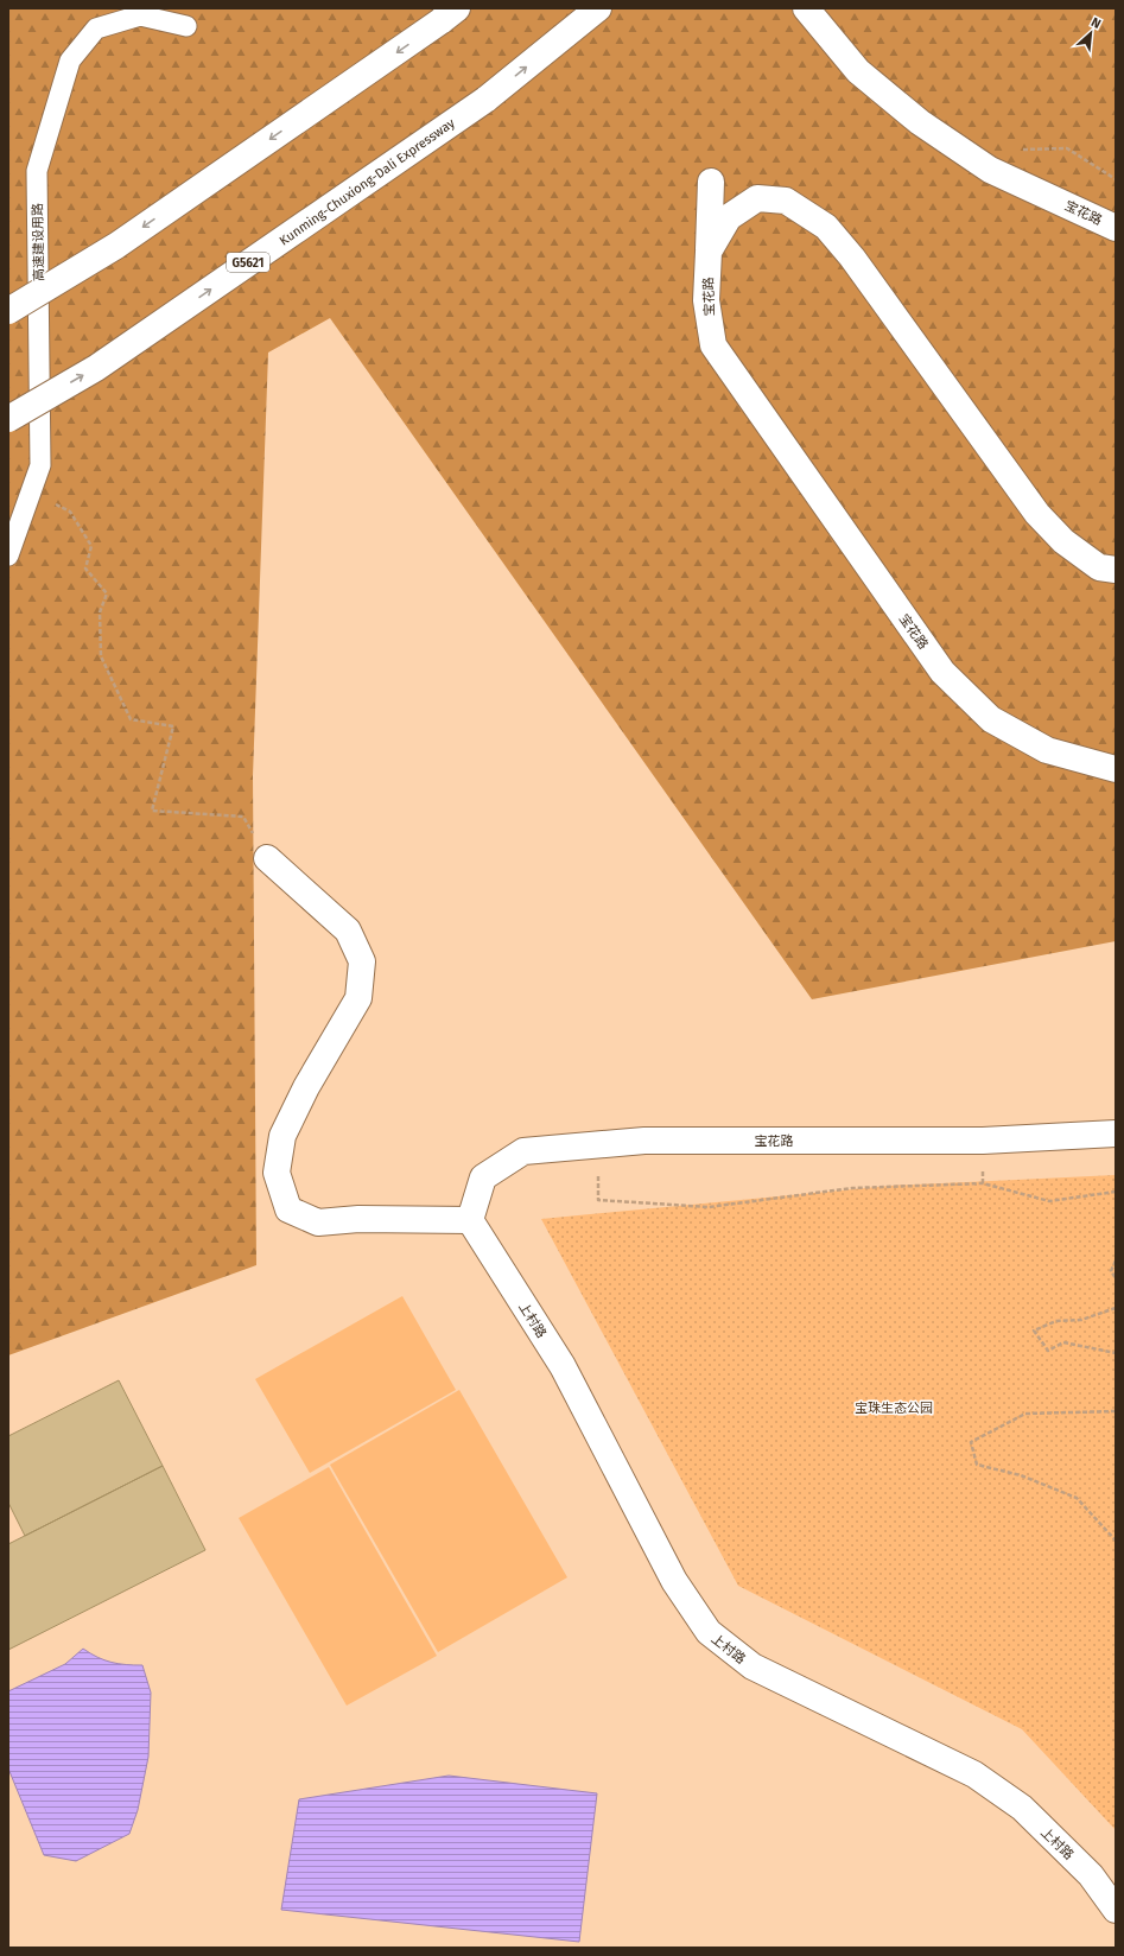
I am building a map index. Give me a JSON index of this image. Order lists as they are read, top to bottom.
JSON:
{
  "streets": {
    "main road": [
      "Kunming-Chuxiong-Dali Expressway",
      "宝花路",
      "G5621",
      "上村路"
    ],
    "lane": ["高速建设用路"]
  },
  "crossings": [
    ["宝花路", "上村路"]
  ],
  "parks": ["宝珠生态公园"],
  "north": "top right"
}
